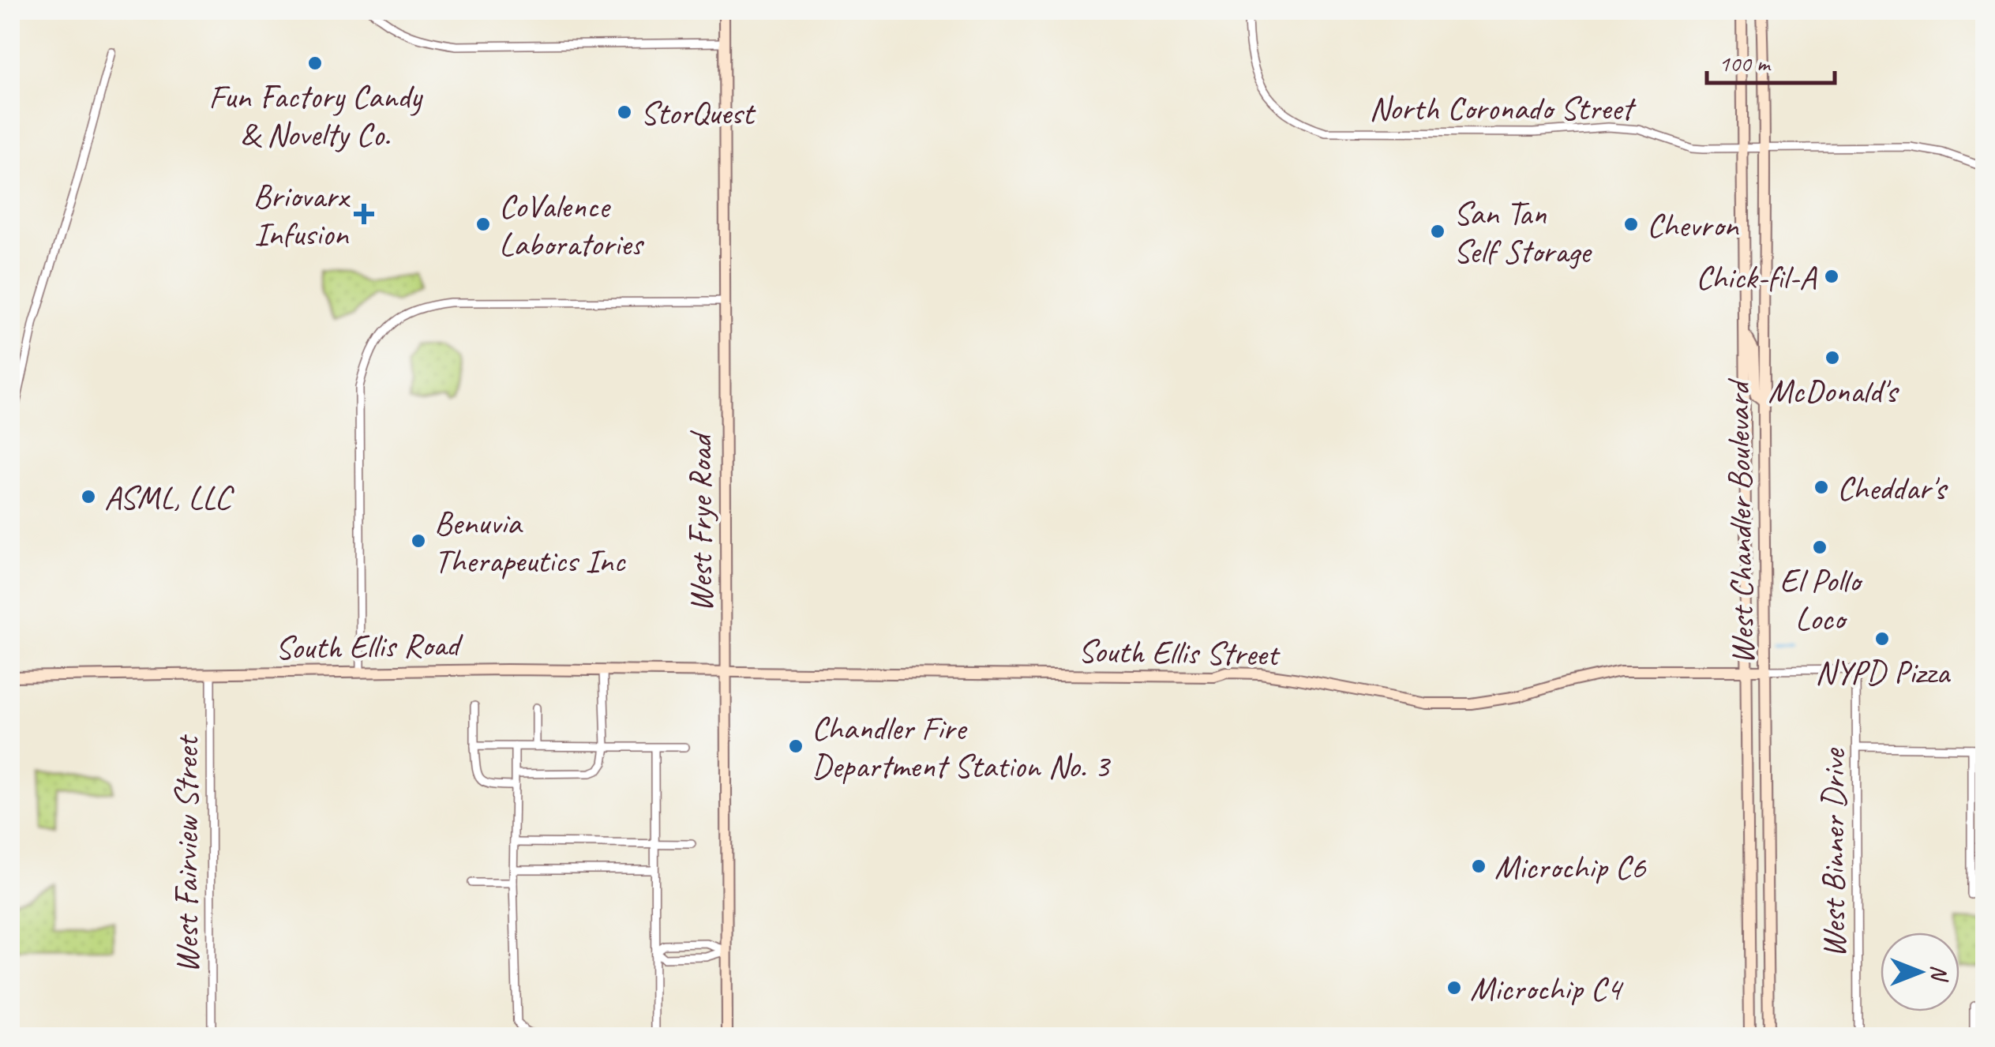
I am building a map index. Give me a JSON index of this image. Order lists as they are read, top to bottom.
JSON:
{
  "streets": {
    "street": [
      "North Coronado Street",
      "West Frye Road",
      "West Chandler Boulevard",
      "South Ellis Road",
      "South Ellis Street",
      "West Binner Drive",
      "West Fairview Street"
    ]
  },
  "crossings": [
    ["North Coronado Street", "West Chandler Boulevard"],
    ["West Frye Road", "South Ellis Road"],
    ["West Frye Road", "South Ellis Street"],
    ["West Chandler Boulevard", "South Ellis Street"],
    ["West Chandler Boulevard", "West Binner Drive"],
    ["South Ellis Road", "South Ellis Street"],
    ["South Ellis Road", "West Fairview Street"],
    ["South Ellis Street", "West Binner Drive"]
  ],
  "places": {
    "other": [
      "Fun Factory Candy & Novelty Co.",
      "StorQuest",
      "CoValence Laboratories",
      "Chevron",
      "San Tan Self Storage",
      "Chick-fil-A",
      "McDonald's",
      "Cheddar's",
      "ASML, LLC",
      "Benuvia Therapeutics Inc",
      "El Pollo Loco",
      "NYPD Pizza",
      "Chandler Fire Department Station No. 3",
      "Microchip C6",
      "Microchip C4"
    ],
    "health": ["Briovarx Infusion"]
  },
  "scale_bar": "100 m",
  "north": "right"
}
